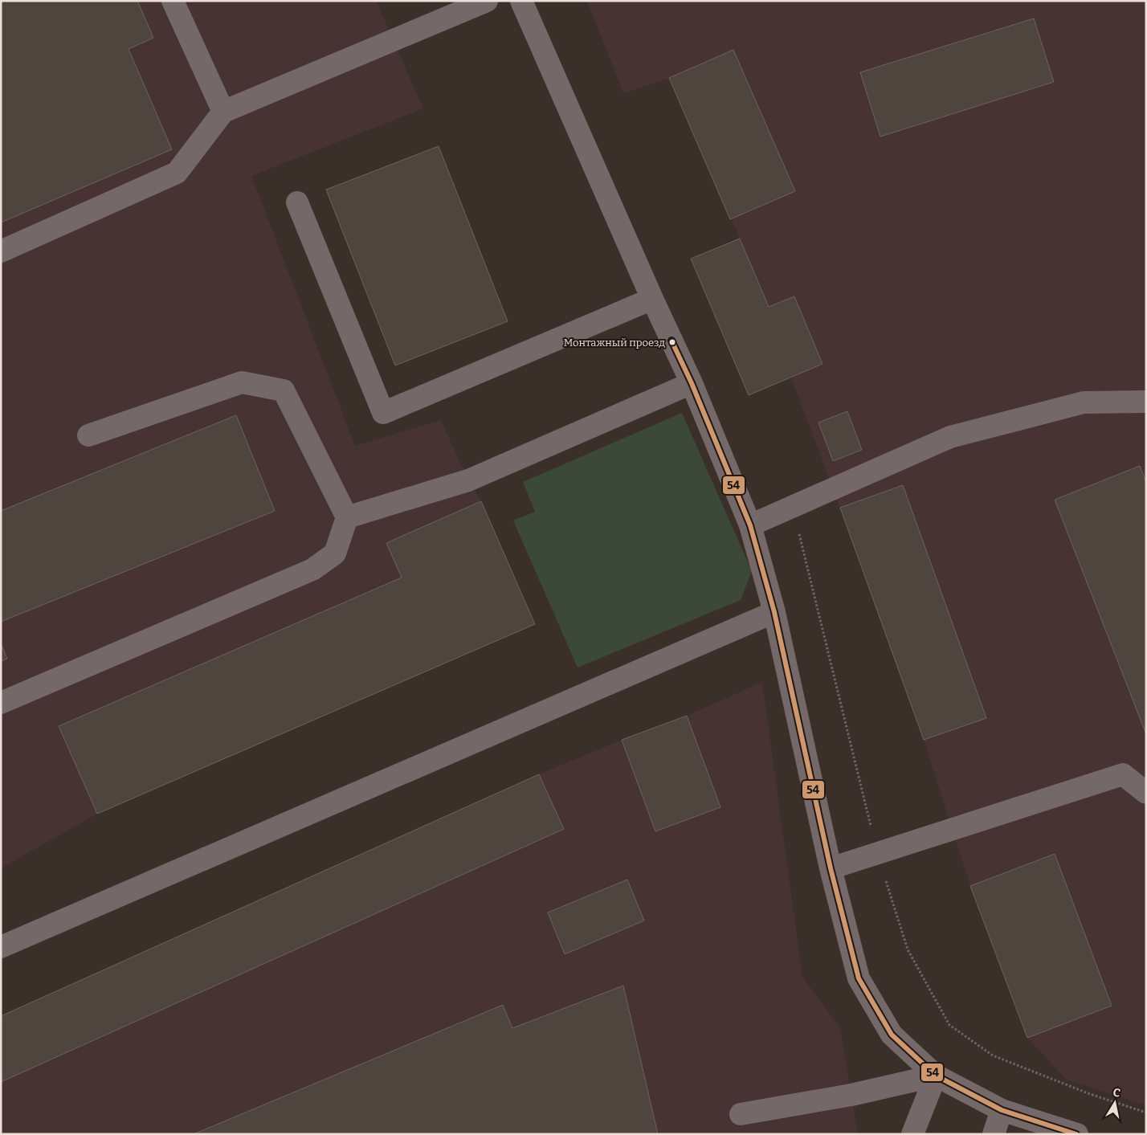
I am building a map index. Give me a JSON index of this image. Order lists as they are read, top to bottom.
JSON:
{
  "places": ["Монтажный проезд"],
  "lines": ["transit line 54"],
  "north": "top"
}
